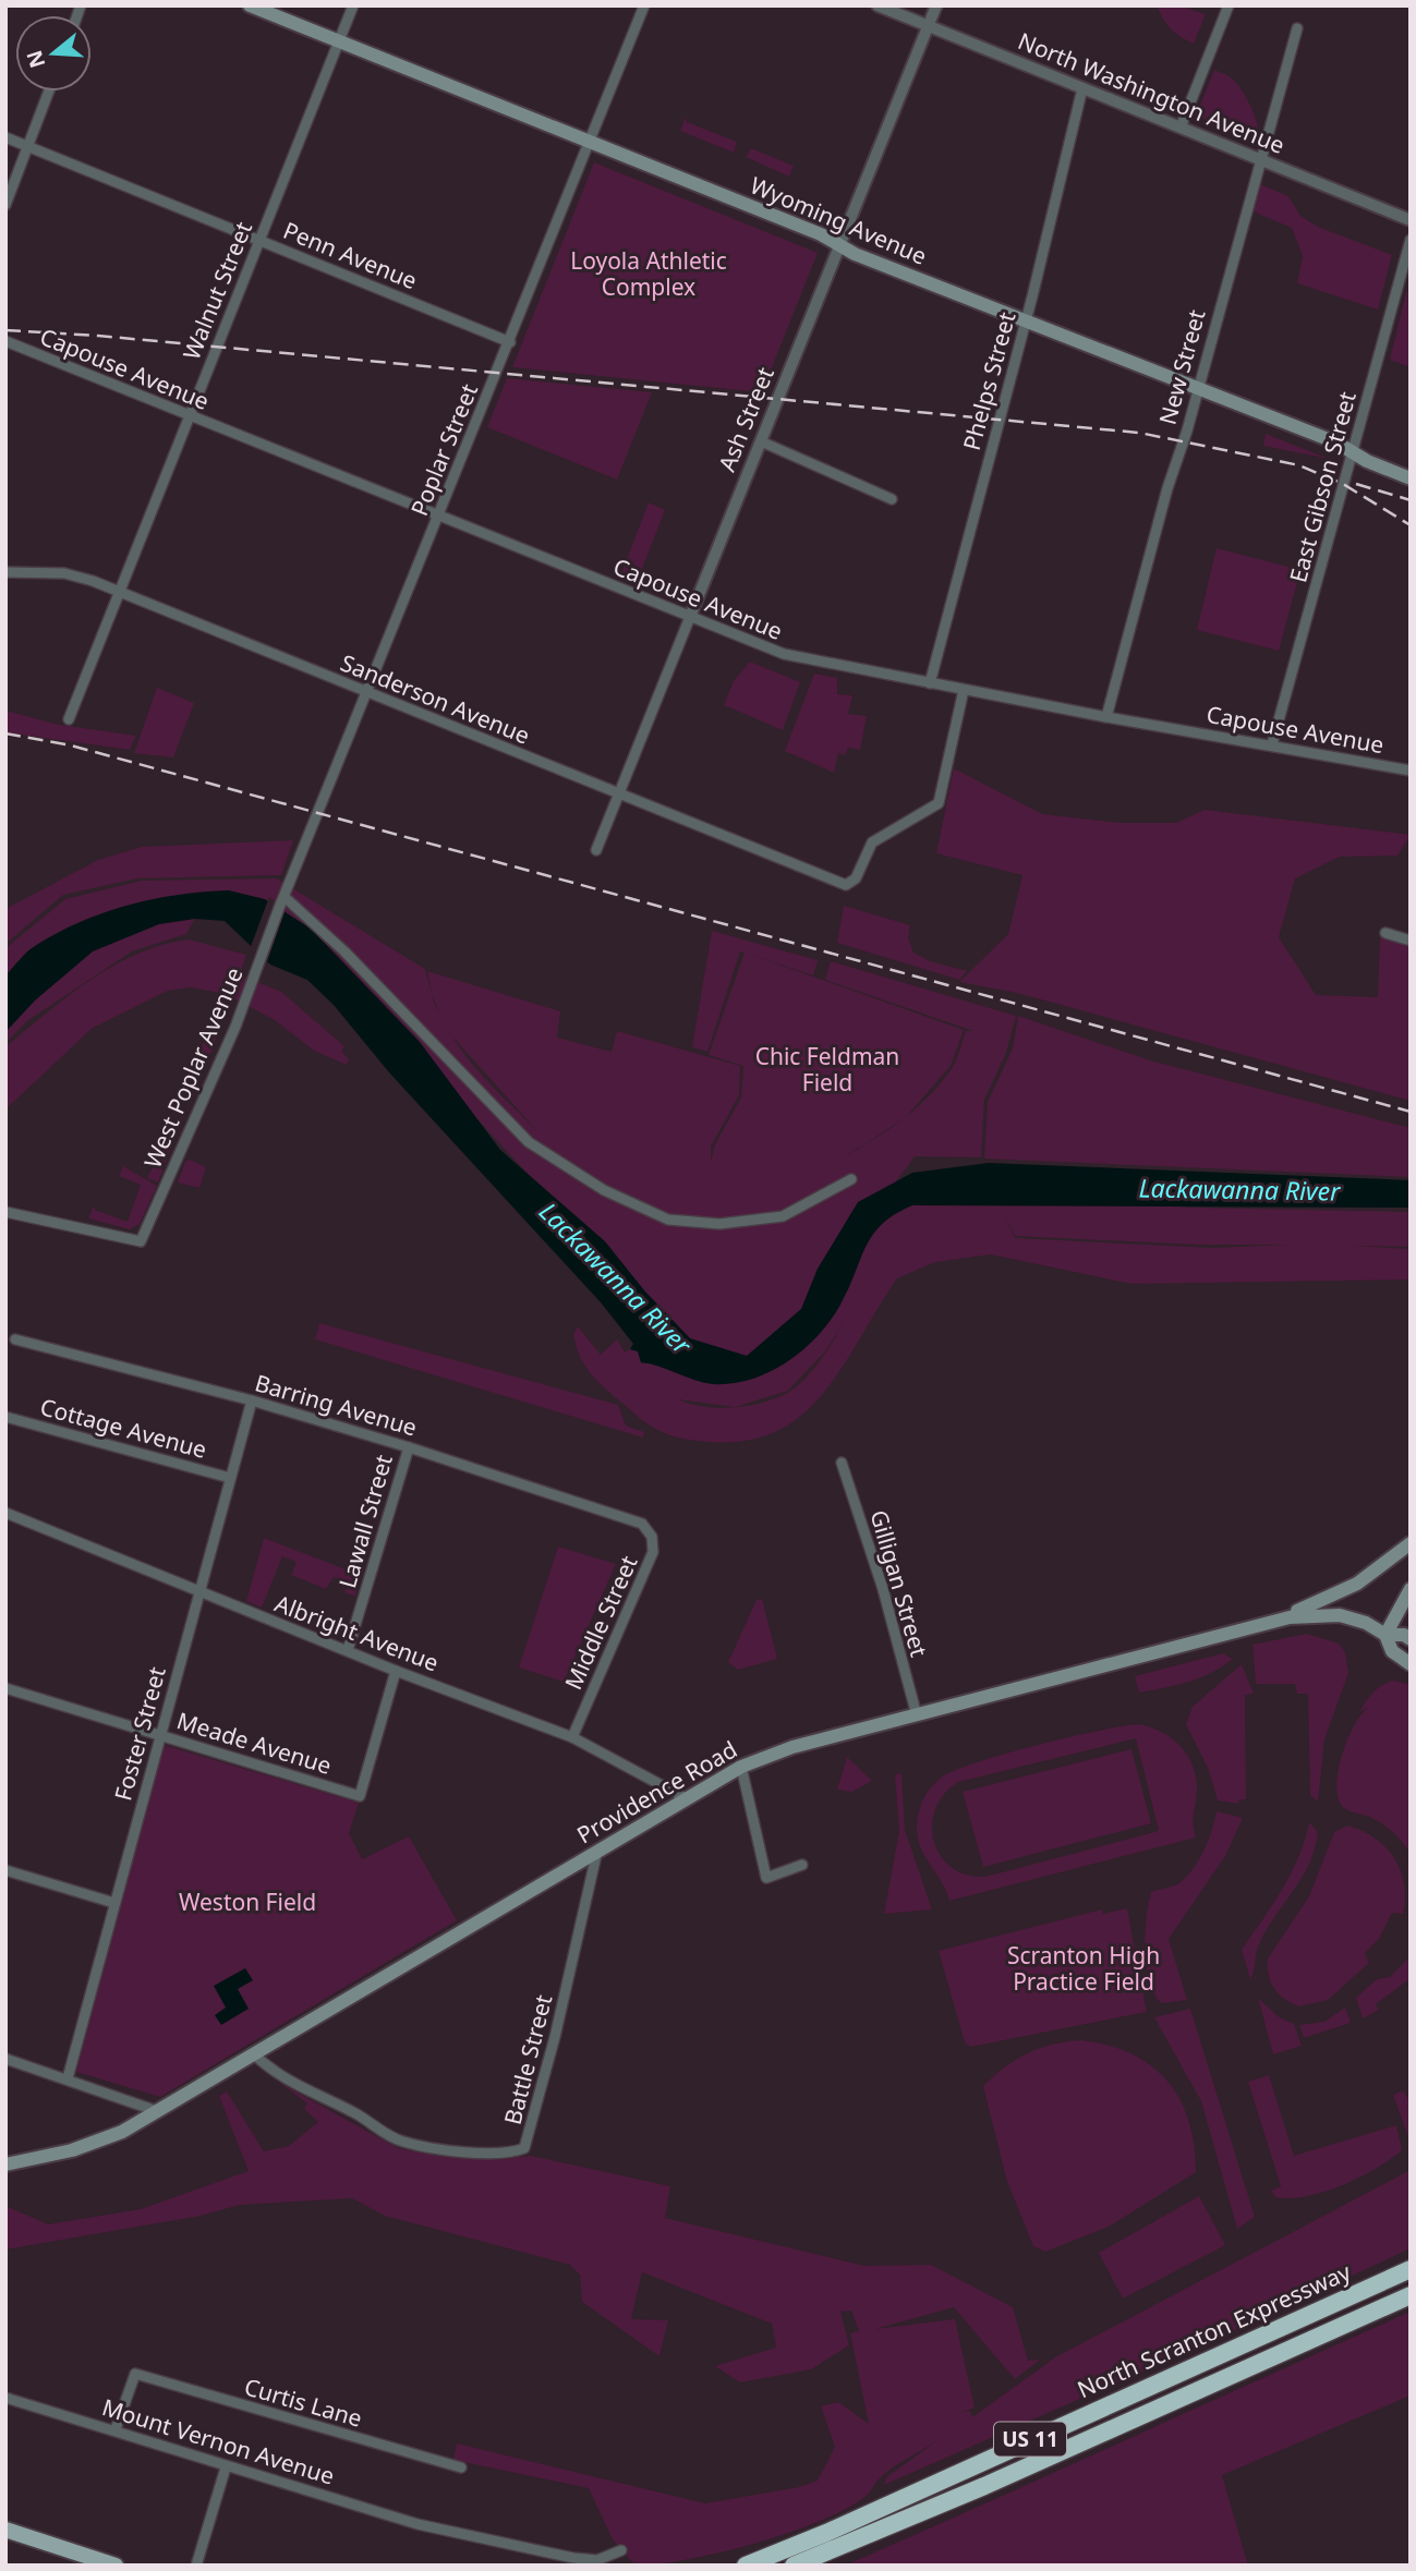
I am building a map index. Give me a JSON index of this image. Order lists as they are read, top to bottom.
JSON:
{
  "streets": {
    "highway": ["North Scranton Expressway", "US 11"],
    "main road": ["Wyoming Avenue", "Providence Road"],
    "street": [
      "North Washington Avenue",
      "Penn Avenue",
      "Walnut Street",
      "New Street",
      "Capouse Avenue",
      "Phelps Street",
      "Ash Street",
      "Poplar Street",
      "East Gibson Street",
      "Sanderson Avenue",
      "West Poplar Avenue",
      "Barring Avenue",
      "Cottage Avenue",
      "Lawall Street",
      "Gilligan Street",
      "Middle Street",
      "Albright Avenue",
      "Foster Street",
      "Meade Avenue",
      "Battle Street",
      "Curtis Lane",
      "Mount Vernon Avenue"
    ]
  },
  "crossings": [
    ["North Washington Avenue", "New Street"],
    ["North Washington Avenue", "Phelps Street"],
    ["North Washington Avenue", "Ash Street"],
    ["Wyoming Avenue", "Walnut Street"],
    ["Wyoming Avenue", "New Street"],
    ["Wyoming Avenue", "Phelps Street"],
    ["Wyoming Avenue", "Ash Street"],
    ["Wyoming Avenue", "Poplar Street"],
    ["Wyoming Avenue", "East Gibson Street"],
    ["Penn Avenue", "Walnut Street"],
    ["Penn Avenue", "Poplar Street"],
    ["Walnut Street", "Capouse Avenue"],
    ["Walnut Street", "Sanderson Avenue"],
    ["New Street", "Capouse Avenue"],
    ["Capouse Avenue", "Phelps Street"],
    ["Capouse Avenue", "Ash Street"],
    ["Capouse Avenue", "Poplar Street"],
    ["Capouse Avenue", "East Gibson Street"],
    ["Capouse Avenue", "Sanderson Avenue"],
    ["Ash Street", "Sanderson Avenue"],
    ["Poplar Street", "Sanderson Avenue"],
    ["Poplar Street", "West Poplar Avenue"],
    ["Barring Avenue", "Lawall Street"],
    ["Barring Avenue", "Middle Street"],
    ["Barring Avenue", "Foster Street"],
    ["Cottage Avenue", "Foster Street"],
    ["Lawall Street", "Albright Avenue"],
    ["Gilligan Street", "Providence Road"],
    ["Middle Street", "Albright Avenue"],
    ["Albright Avenue", "Foster Street"],
    ["Albright Avenue", "Meade Avenue"],
    ["Albright Avenue", "Providence Road"],
    ["Foster Street", "Meade Avenue"],
    ["Providence Road", "Battle Street"],
    ["Curtis Lane", "Mount Vernon Avenue"]
  ],
  "water": ["Lackawanna River"],
  "parks": [
    "Loyola Athletic Complex",
    "Chic Feldman Field",
    "Weston Field",
    "Scranton High Practice Field"
  ],
  "north": "left"
}
